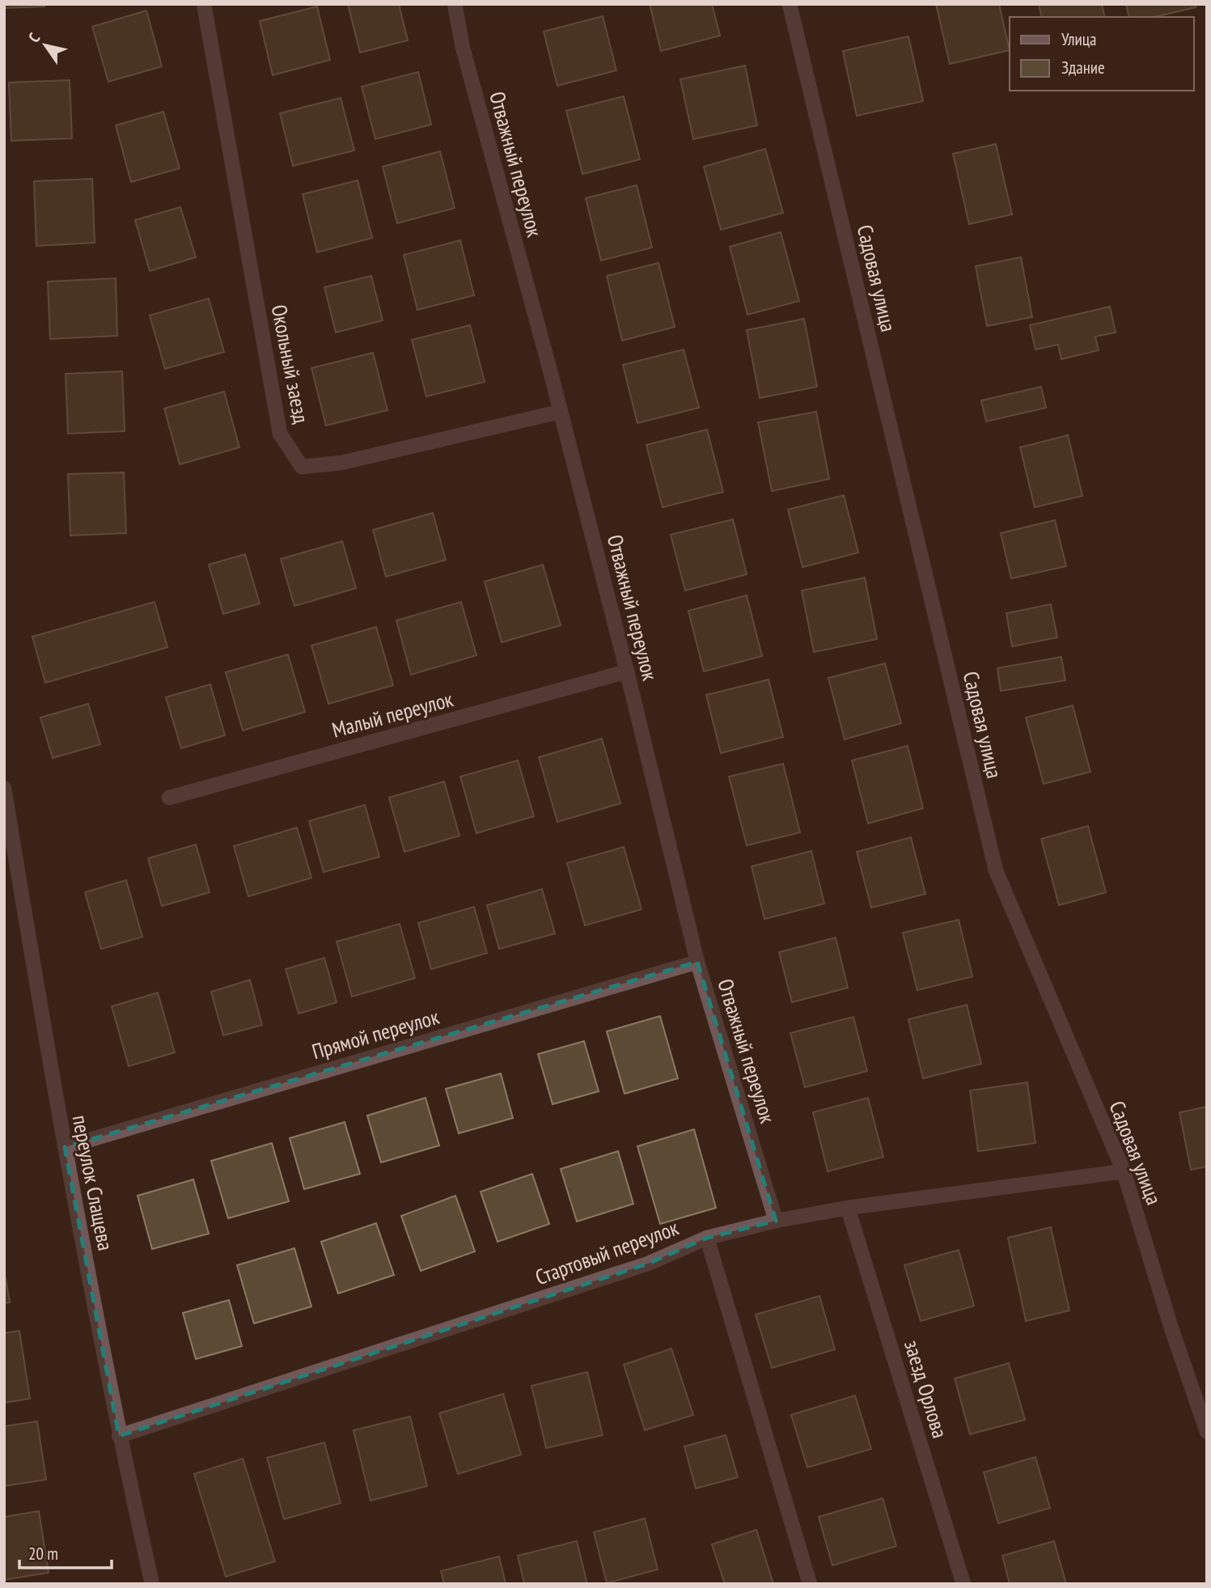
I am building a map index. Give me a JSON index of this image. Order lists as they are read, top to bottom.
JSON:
{
  "streets": {
    "street": [
      "Отважный переулок",
      "Садовая улица",
      "Окольный заезд",
      "Малый переулок",
      "Прямой переулок",
      "переулок Слащева",
      "Стартовый переулок",
      "заезд Орлова"
    ]
  },
  "crossings": [
    ["Отважный переулок", "Окольный заезд"],
    ["Отважный переулок", "Малый переулок"],
    ["Отважный переулок", "Прямой переулок"],
    ["Отважный переулок", "Стартовый переулок"],
    ["Садовая улица", "Стартовый переулок"],
    ["Прямой переулок", "переулок Слащева"],
    ["переулок Слащева", "Стартовый переулок"],
    ["Стартовый переулок", "заезд Орлова"]
  ],
  "legend": ["Улица", "Здание"],
  "scale_bar": "20 m",
  "north": "top left"
}
